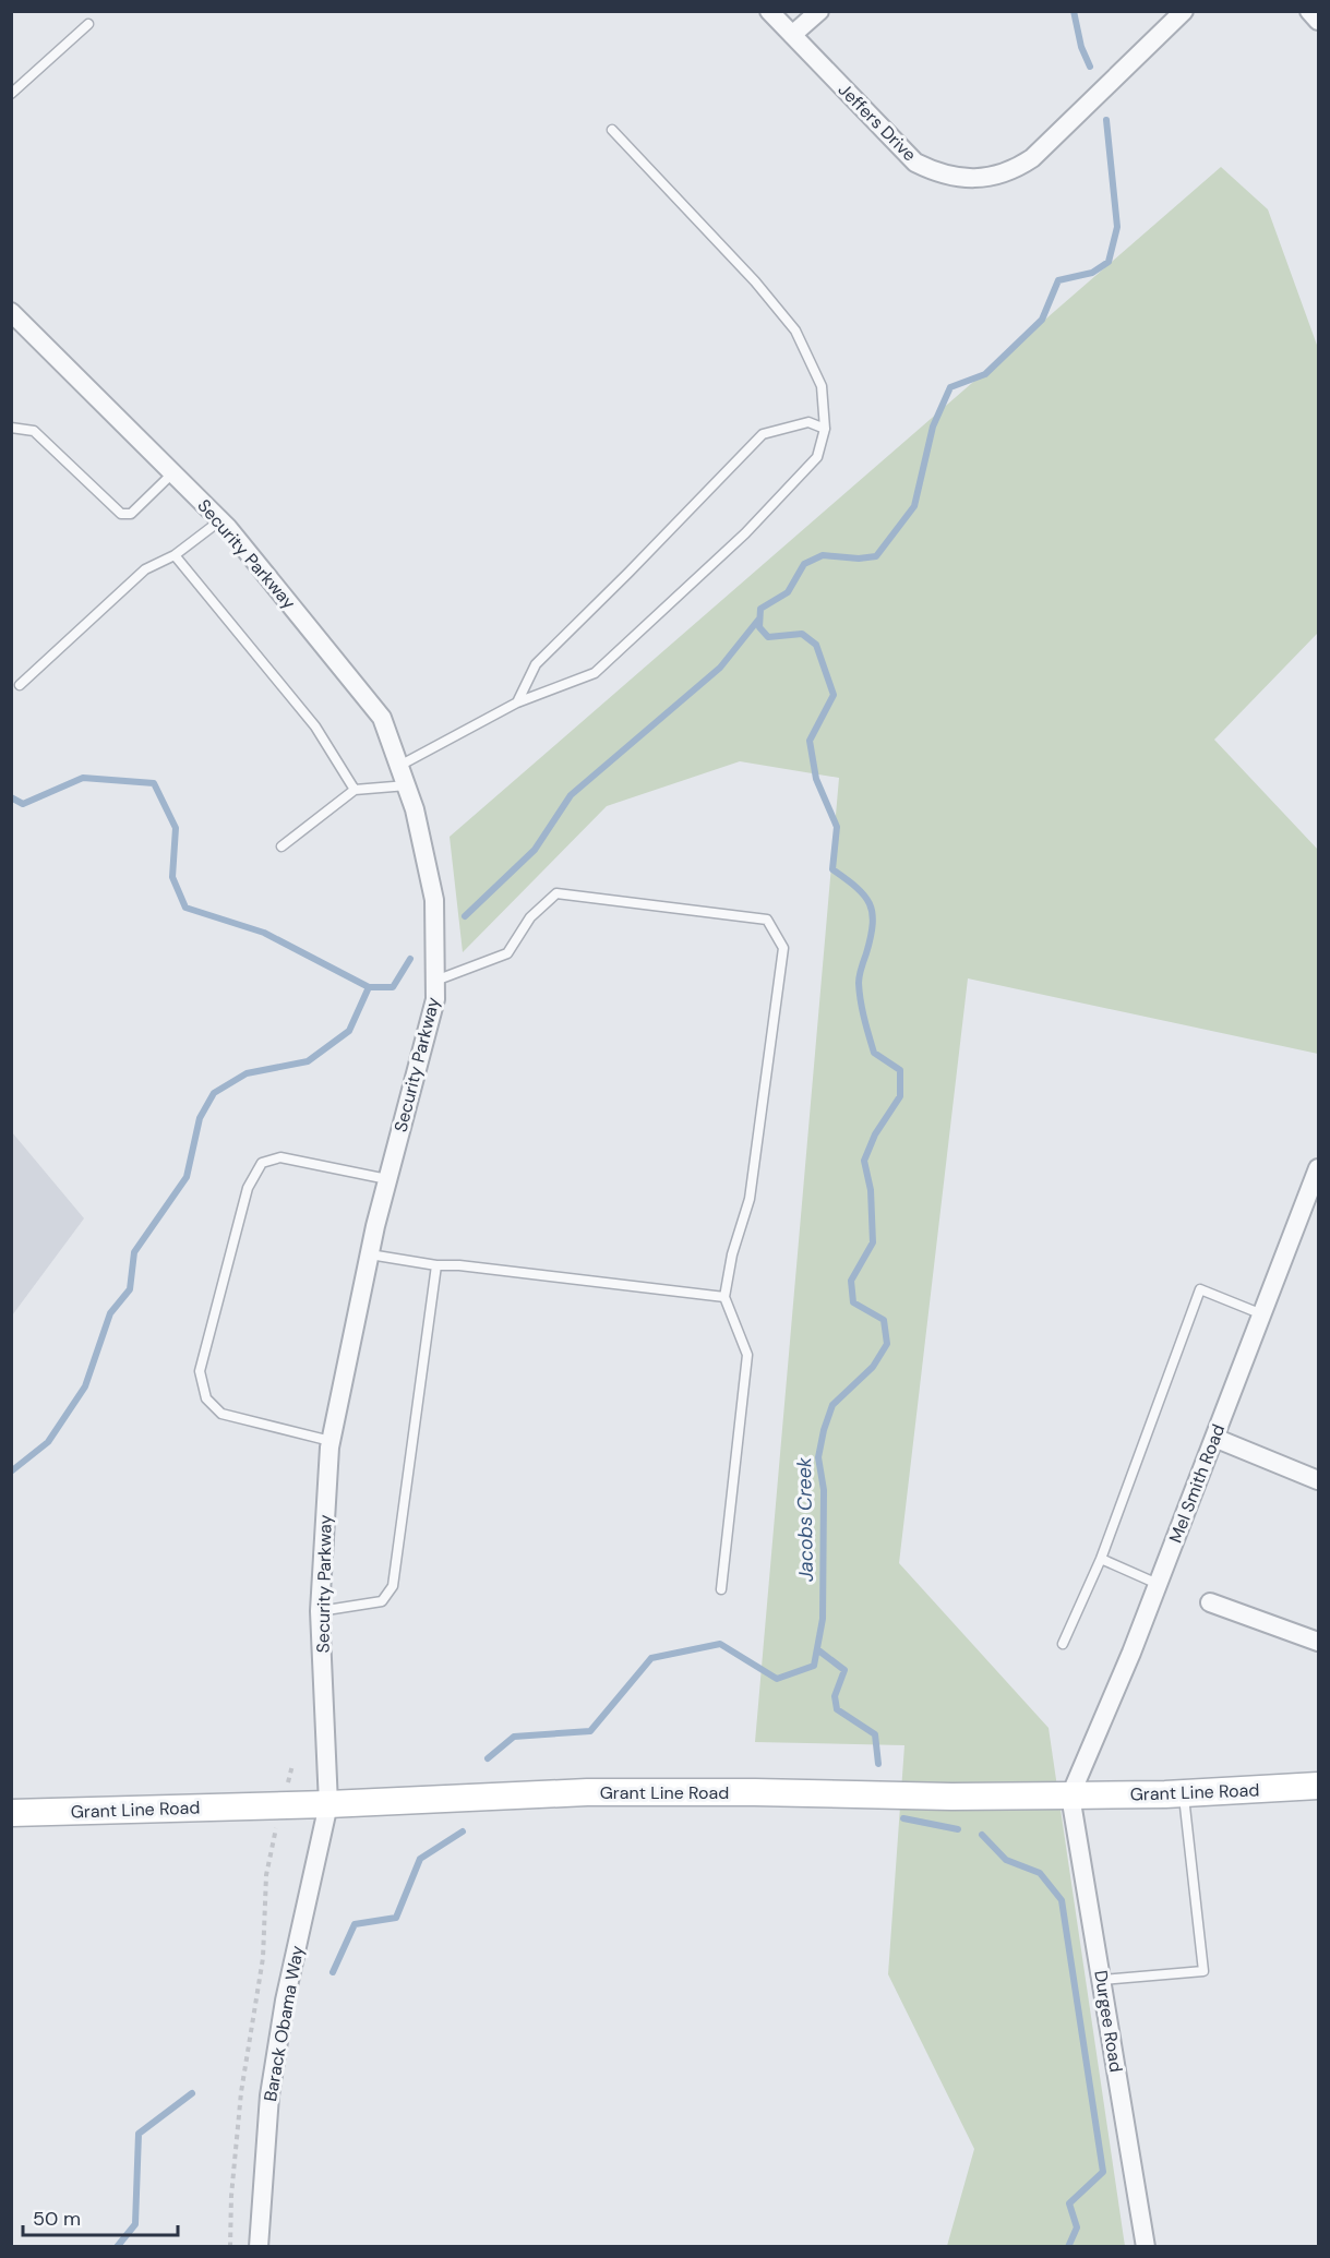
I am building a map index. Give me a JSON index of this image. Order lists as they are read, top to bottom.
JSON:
{
  "streets": {
    "main road": ["Grant Line Road"],
    "street": [
      "Jeffers Drive",
      "Security Parkway",
      "Mel Smith Road",
      "Durgee Road",
      "Barack Obama Way"
    ]
  },
  "crossings": [
    ["Security Parkway", "Grant Line Road"],
    ["Security Parkway", "Barack Obama Way"],
    ["Mel Smith Road", "Grant Line Road"],
    ["Mel Smith Road", "Durgee Road"],
    ["Grant Line Road", "Durgee Road"],
    ["Grant Line Road", "Barack Obama Way"]
  ],
  "water": ["Jacobs Creek"],
  "scale_bar": "50 m"
}
